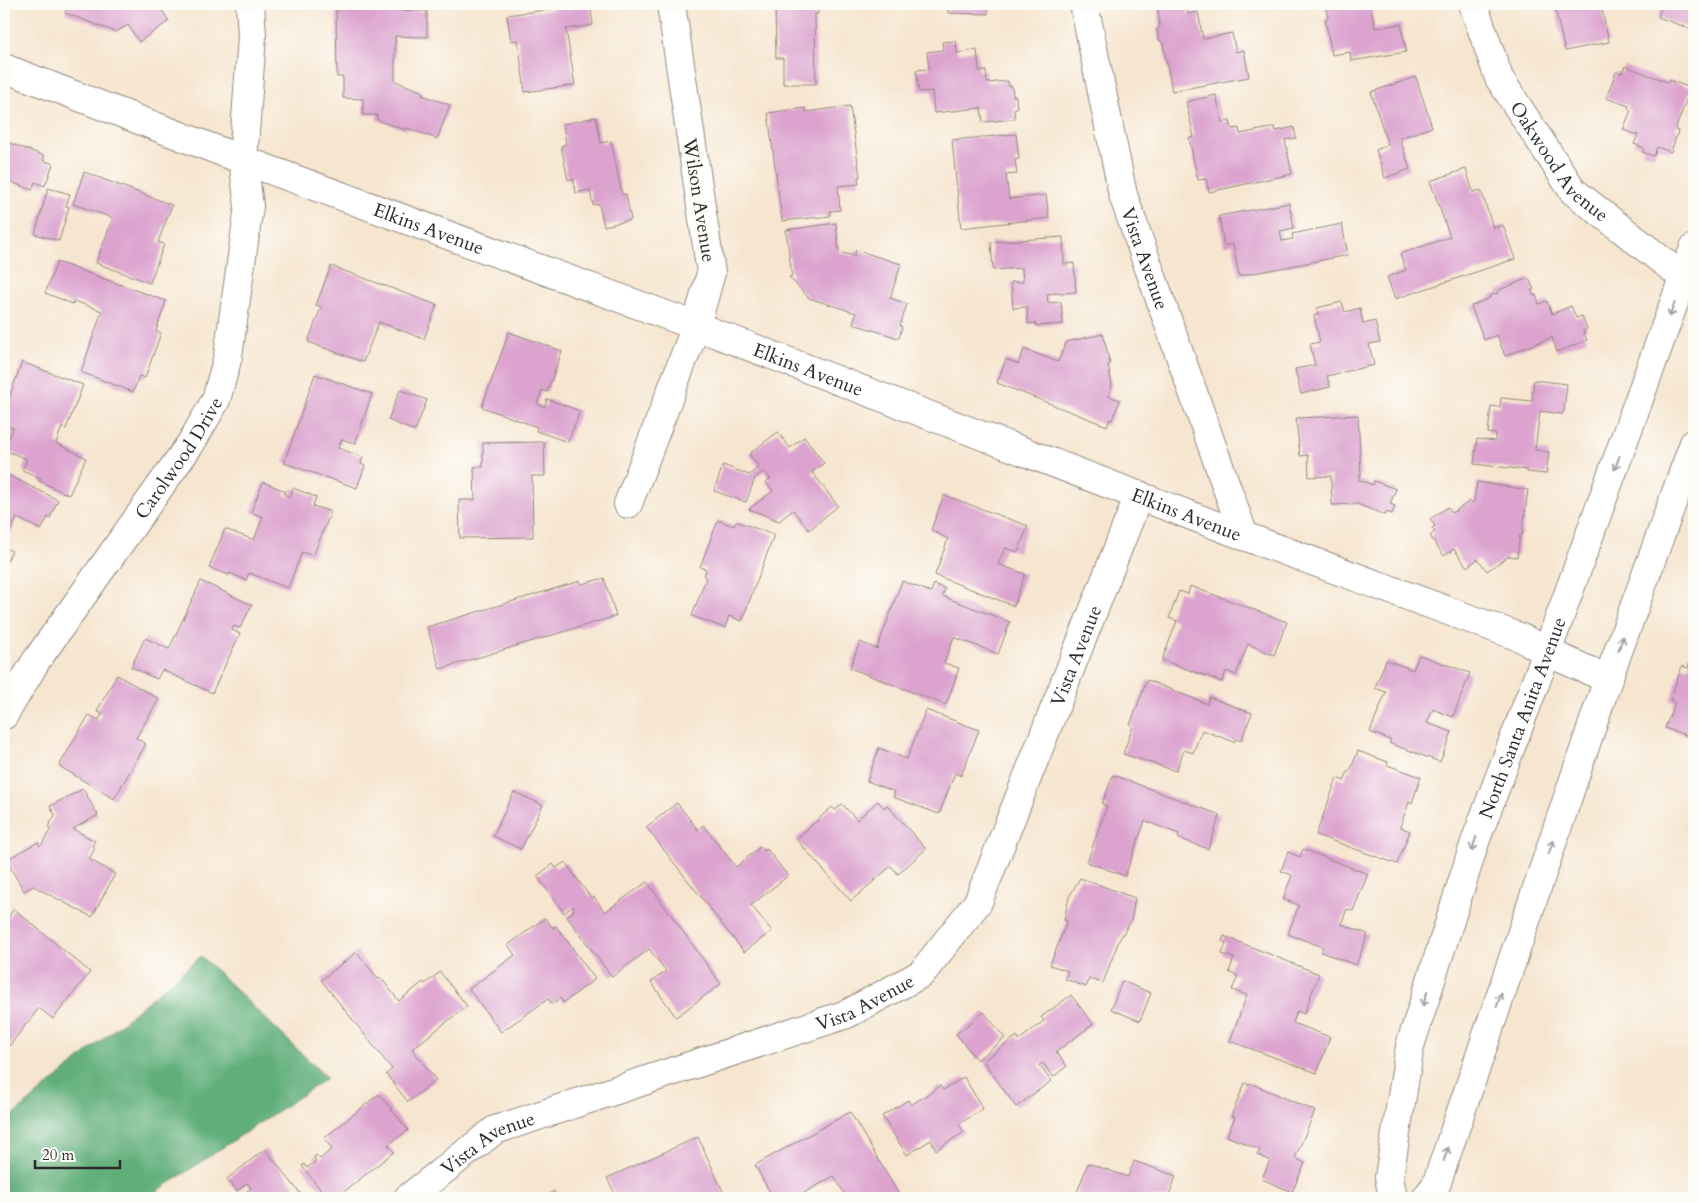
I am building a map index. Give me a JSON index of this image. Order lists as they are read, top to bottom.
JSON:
{
  "streets": {
    "street": [
      "Oakwood Avenue",
      "Wilson Avenue",
      "Elkins Avenue",
      "Vista Avenue",
      "Carolwood Drive",
      "North Santa Anita Avenue"
    ]
  },
  "crossings": [
    ["Oakwood Avenue", "North Santa Anita Avenue"],
    ["Wilson Avenue", "Elkins Avenue"],
    ["Elkins Avenue", "Vista Avenue"],
    ["Elkins Avenue", "Carolwood Drive"],
    ["Elkins Avenue", "North Santa Anita Avenue"]
  ],
  "scale_bar": "20 m"
}
